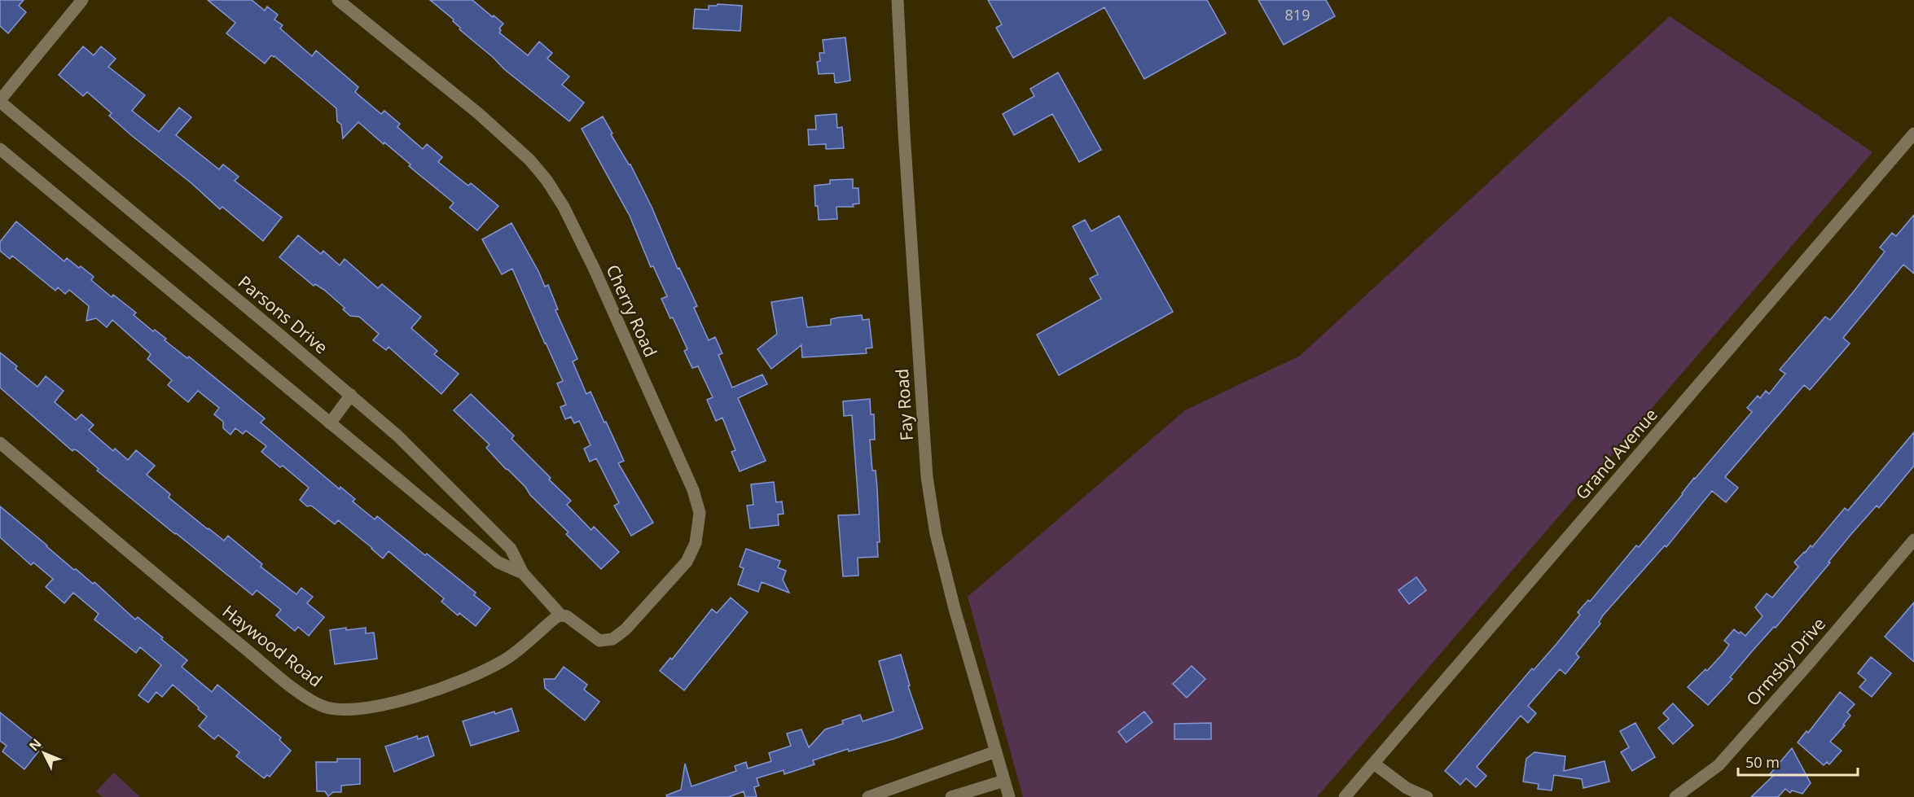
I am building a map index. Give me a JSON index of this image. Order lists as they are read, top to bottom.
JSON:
{
  "streets": {
    "street": [
      "Cherry Road",
      "Parsons Drive",
      "Fay Road",
      "Grand Avenue",
      "Haywood Road",
      "Ormsby Drive"
    ]
  },
  "crossings": [
    ["Cherry Road", "Parsons Drive"],
    ["Cherry Road", "Haywood Road"],
    ["Parsons Drive", "Haywood Road"]
  ],
  "house_numbers": ["819"],
  "scale_bar": "50 m",
  "north": "top left"
}
